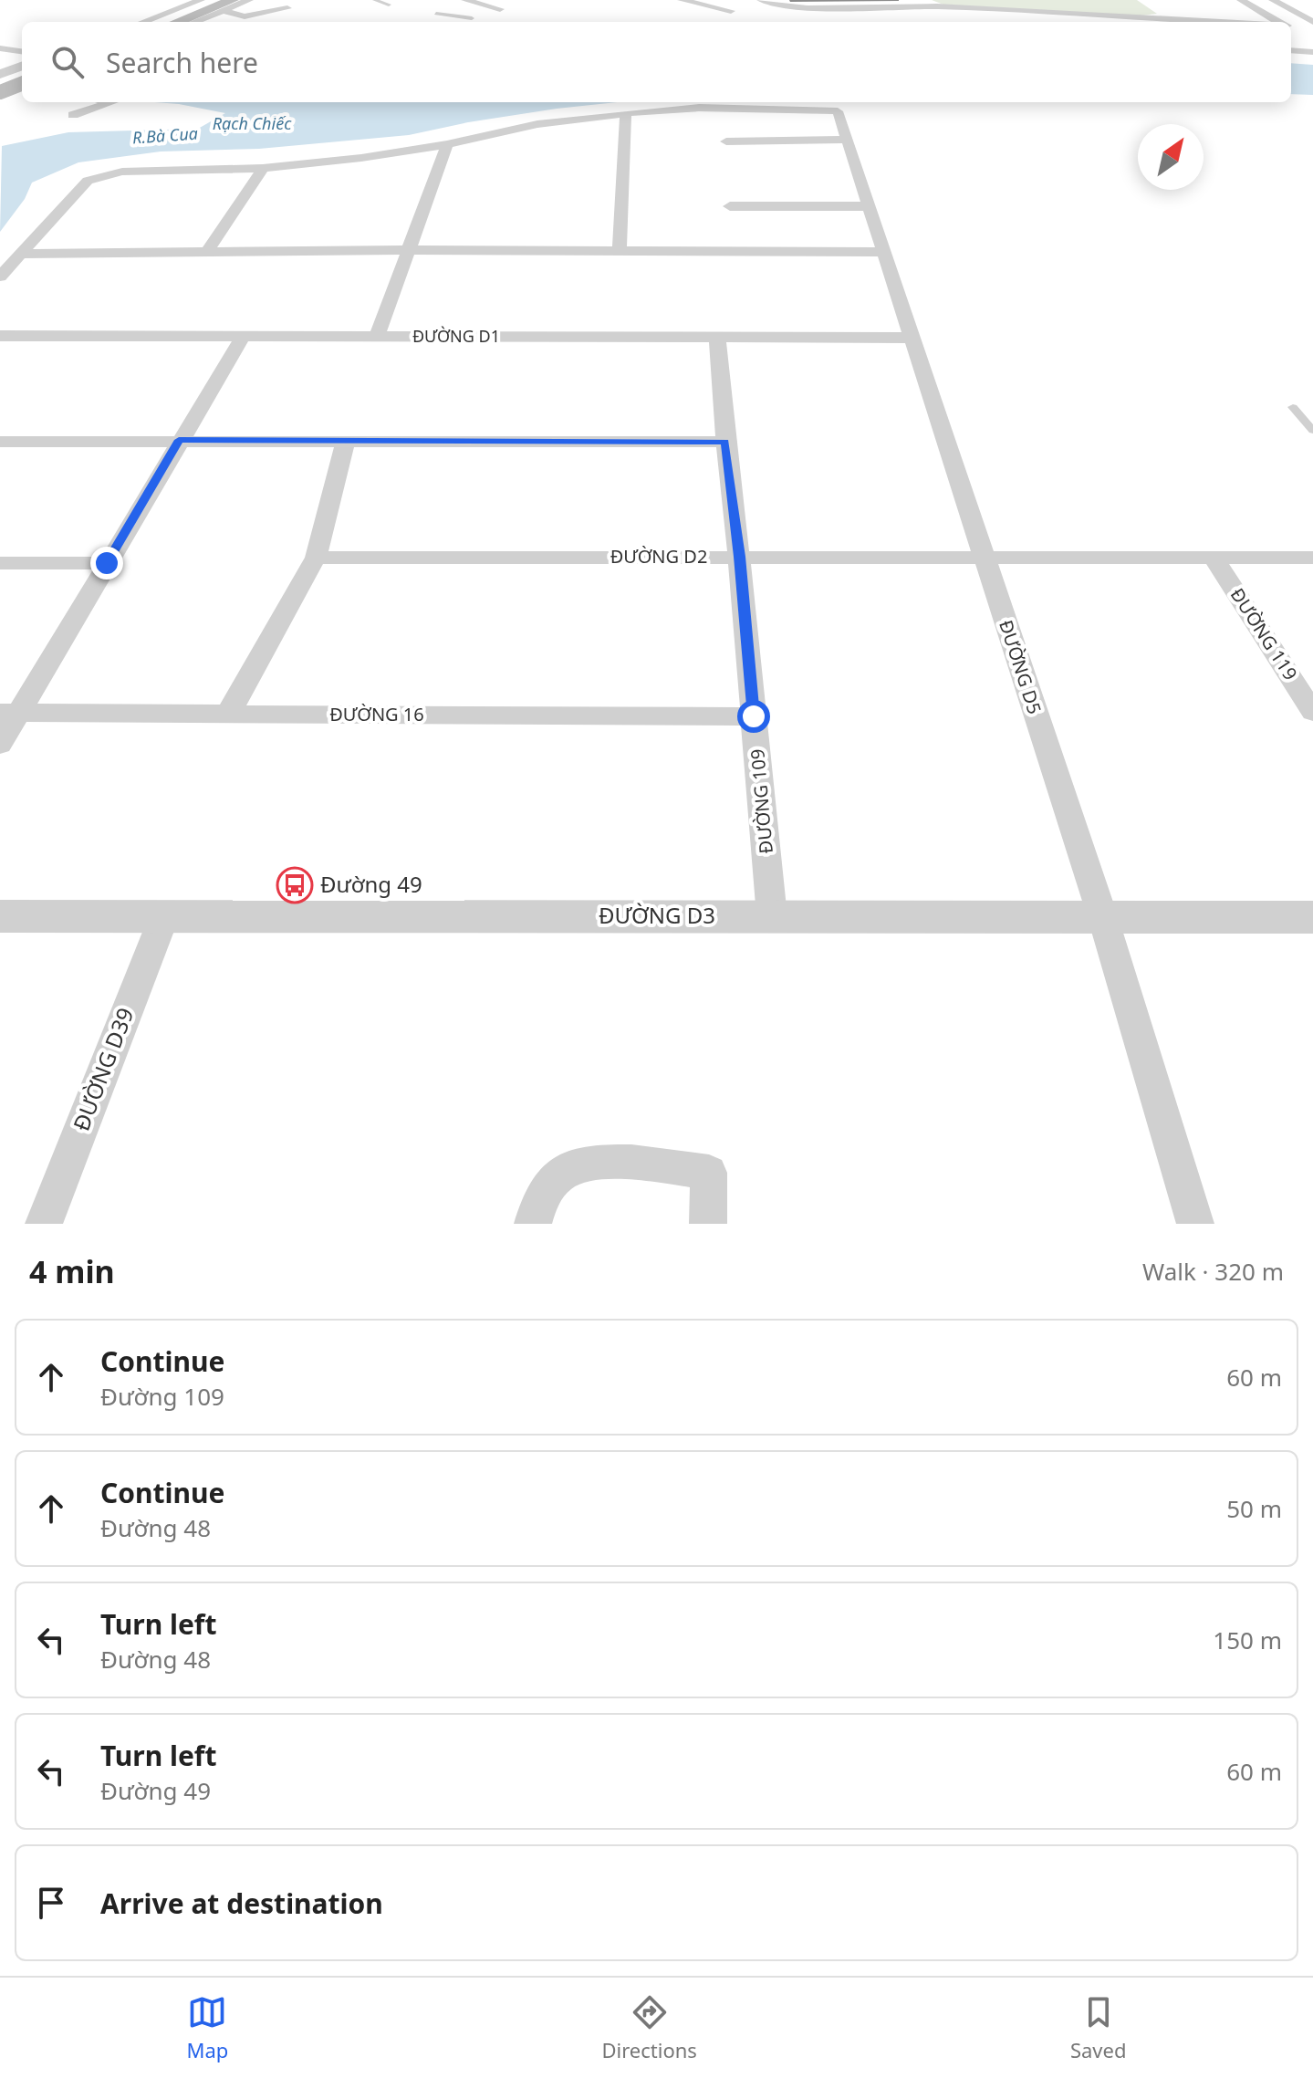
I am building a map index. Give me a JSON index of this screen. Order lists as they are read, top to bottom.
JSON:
{
  "streets": {
    "street": [
      "ĐƯỜNG D1",
      "ĐƯỜNG D2",
      "ĐƯỜNG 119",
      "ĐƯỜNG D5",
      "ĐƯỜNG 16",
      "ĐƯỜNG 109",
      "ĐƯỜNG D3",
      "ĐƯỜNG D39"
    ]
  },
  "crossings": [
    ["ĐƯỜNG D1", "ĐƯỜNG D5"],
    ["ĐƯỜNG D2", "ĐƯỜNG 119"],
    ["ĐƯỜNG D2", "ĐƯỜNG D5"],
    ["ĐƯỜNG D2", "ĐƯỜNG 109"],
    ["ĐƯỜNG D5", "ĐƯỜNG D3"],
    ["ĐƯỜNG 16", "ĐƯỜNG 109"],
    ["ĐƯỜNG 109", "ĐƯỜNG D3"],
    ["ĐƯỜNG D3", "ĐƯỜNG D39"]
  ],
  "water": ["Rạch Chiếc", "R.Bà Cua"],
  "places": {
    "bus stop": ["Đường 49"]
  },
  "north": "top right",
  "page": {
    "search": "Search here",
    "heading": ["4 min", "Walk · 320 m"],
    "list": [
      ["Continue", "Đường 109", "60 m"],
      ["Continue", "Đường 48", "50 m"],
      ["Turn left", "Đường 48", "150 m"],
      ["Turn left", "Đường 49", "60 m"],
      "Arrive at destination"
    ],
    "nav": ["Map", "Directions", "Saved"]
  }
}
